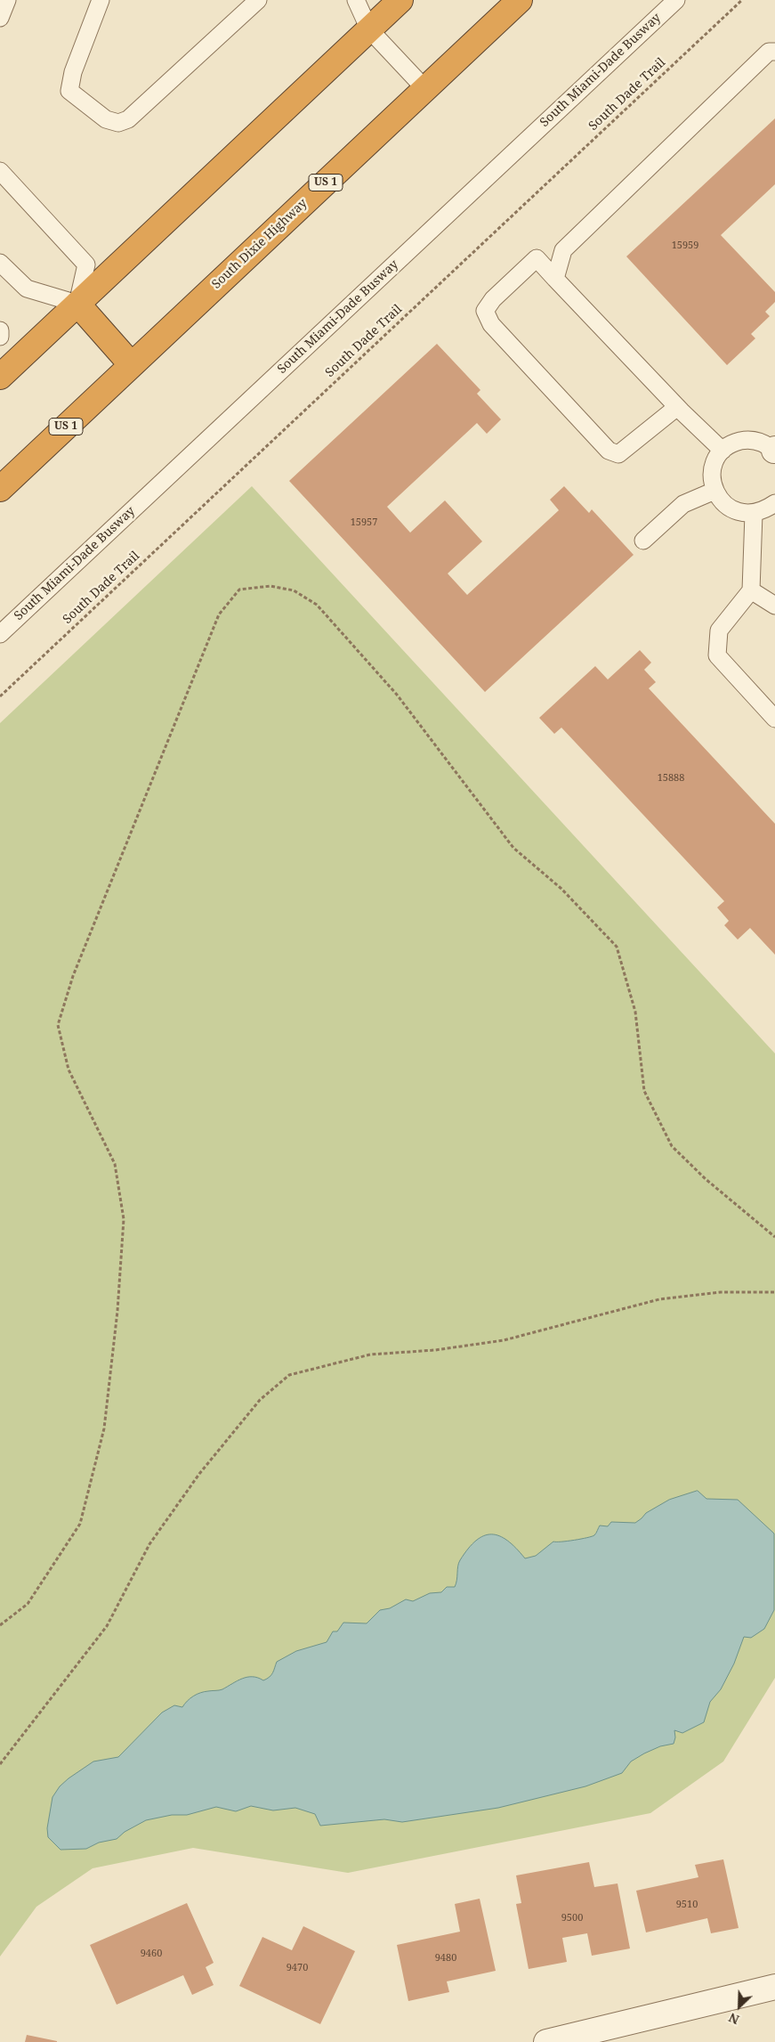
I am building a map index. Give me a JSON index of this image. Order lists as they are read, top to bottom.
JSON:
{
  "streets": {
    "highway": ["US 1", "South Dixie Highway"],
    "lane": ["South Miami-Dade Busway"],
    "path": ["South Dade Trail"]
  },
  "house_numbers": [
    "15959",
    "15957",
    "15888",
    "9510",
    "9500",
    "9460",
    "9480",
    "9470"
  ],
  "north": "bottom left"
}
